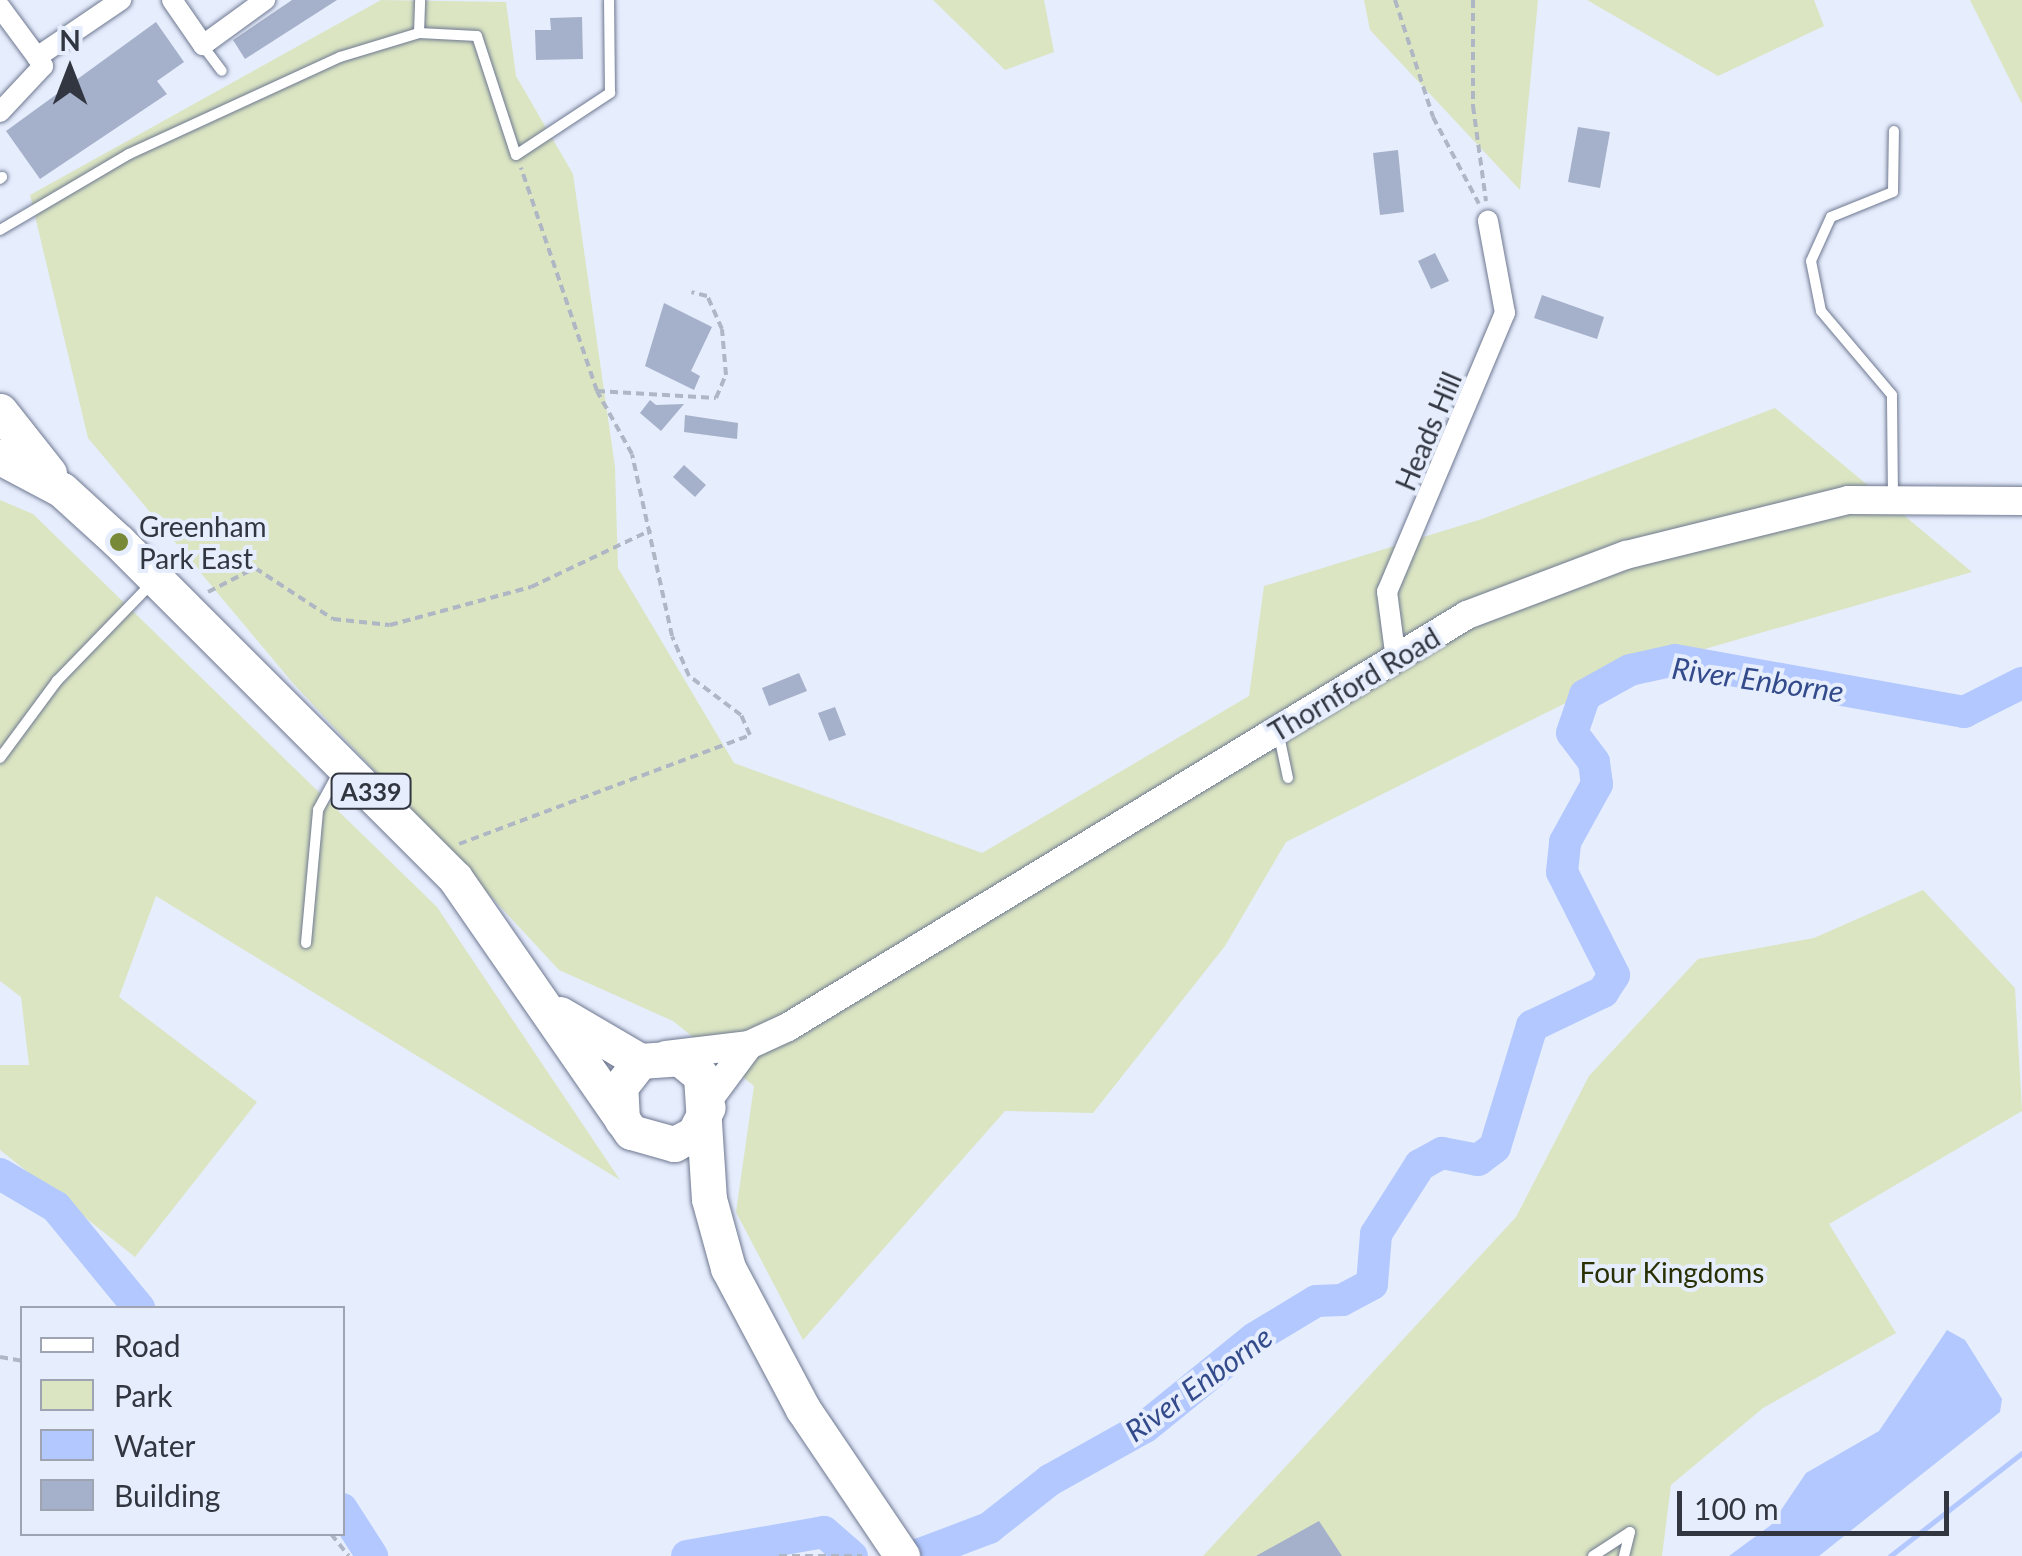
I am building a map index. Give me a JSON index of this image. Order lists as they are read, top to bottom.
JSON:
{
  "streets": {
    "highway": ["A339"],
    "street": ["Heads Hill", "Thornford Road"]
  },
  "crossings": [
    ["Heads Hill", "Thornford Road"],
    ["Thornford Road", "A339"]
  ],
  "water": ["River Enborne"],
  "parks": ["Four Kingdoms"],
  "places": ["Greenham Park East"],
  "legend": [
    "Road",
    "Park",
    "Water",
    "Building"
  ],
  "scale_bar": "100 m",
  "north": "top"
}
